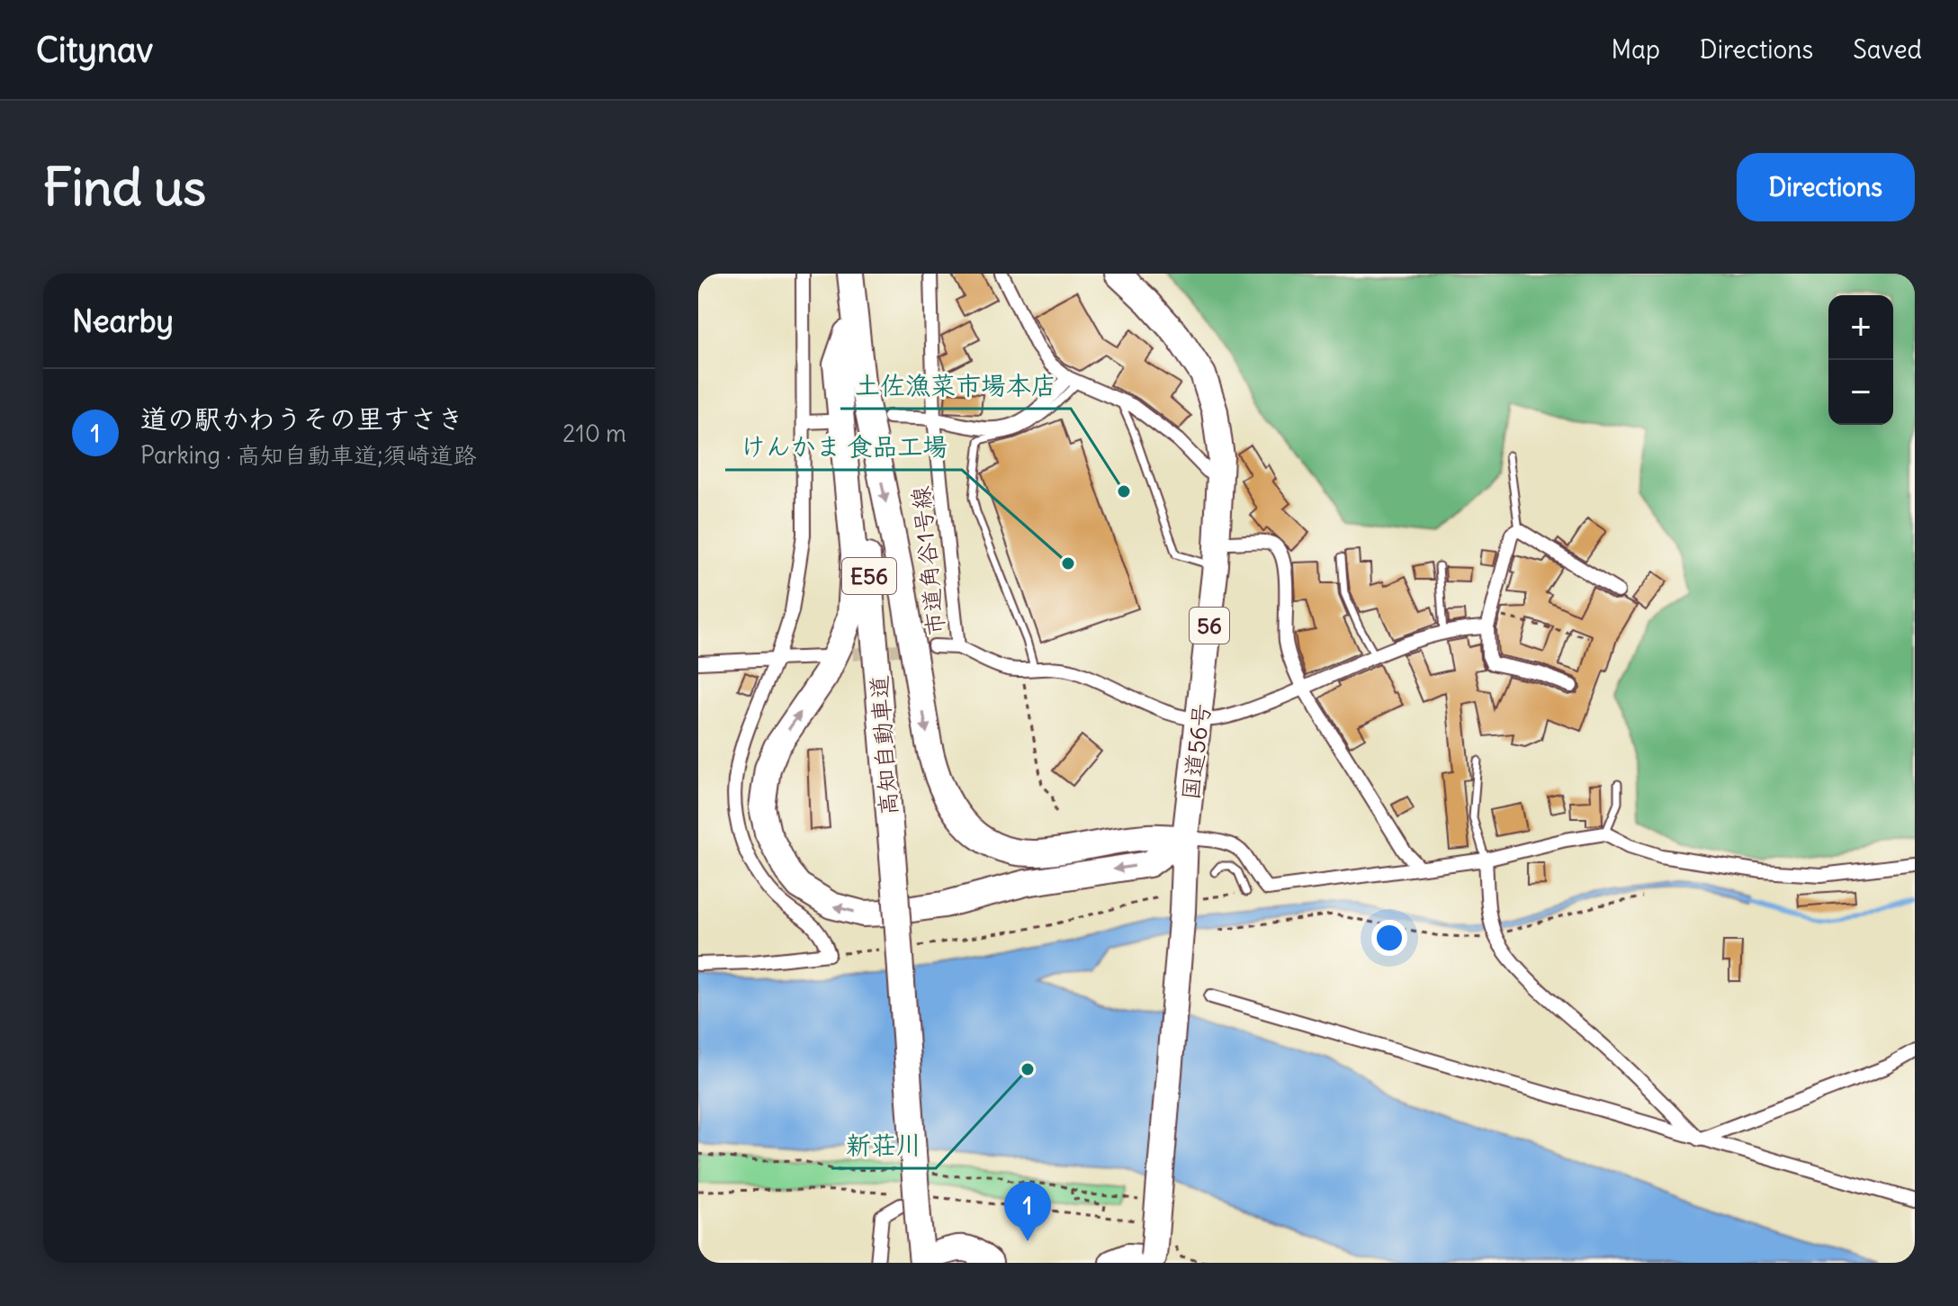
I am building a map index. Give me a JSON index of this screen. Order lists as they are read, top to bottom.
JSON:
{
  "streets": {
    "highway": [
      "E56",
      "56",
      "高知自動車道",
      "国道56号"
    ],
    "street": ["市道角谷1号線"]
  },
  "crossings": [
    ["E56", "高知自動車道"]
  ],
  "places": ["土佐漁菜市場本店", "けんかま 食品工場", "新荘川"],
  "page": {
    "header": "Citynav",
    "nav": ["Map", "Directions", "Saved"],
    "buttons": "Directions",
    "title": "Find us",
    "heading": "Nearby",
    "map_buttons": ["+", "−"],
    "list": [
      {
        "mark": "1",
        "name": "道の駅かわうその里すさき",
        "note": "Parking · 高知自動車道;須崎道路",
        "value": "210 m"
      }
    ],
    "pins": "1"
  }
}
